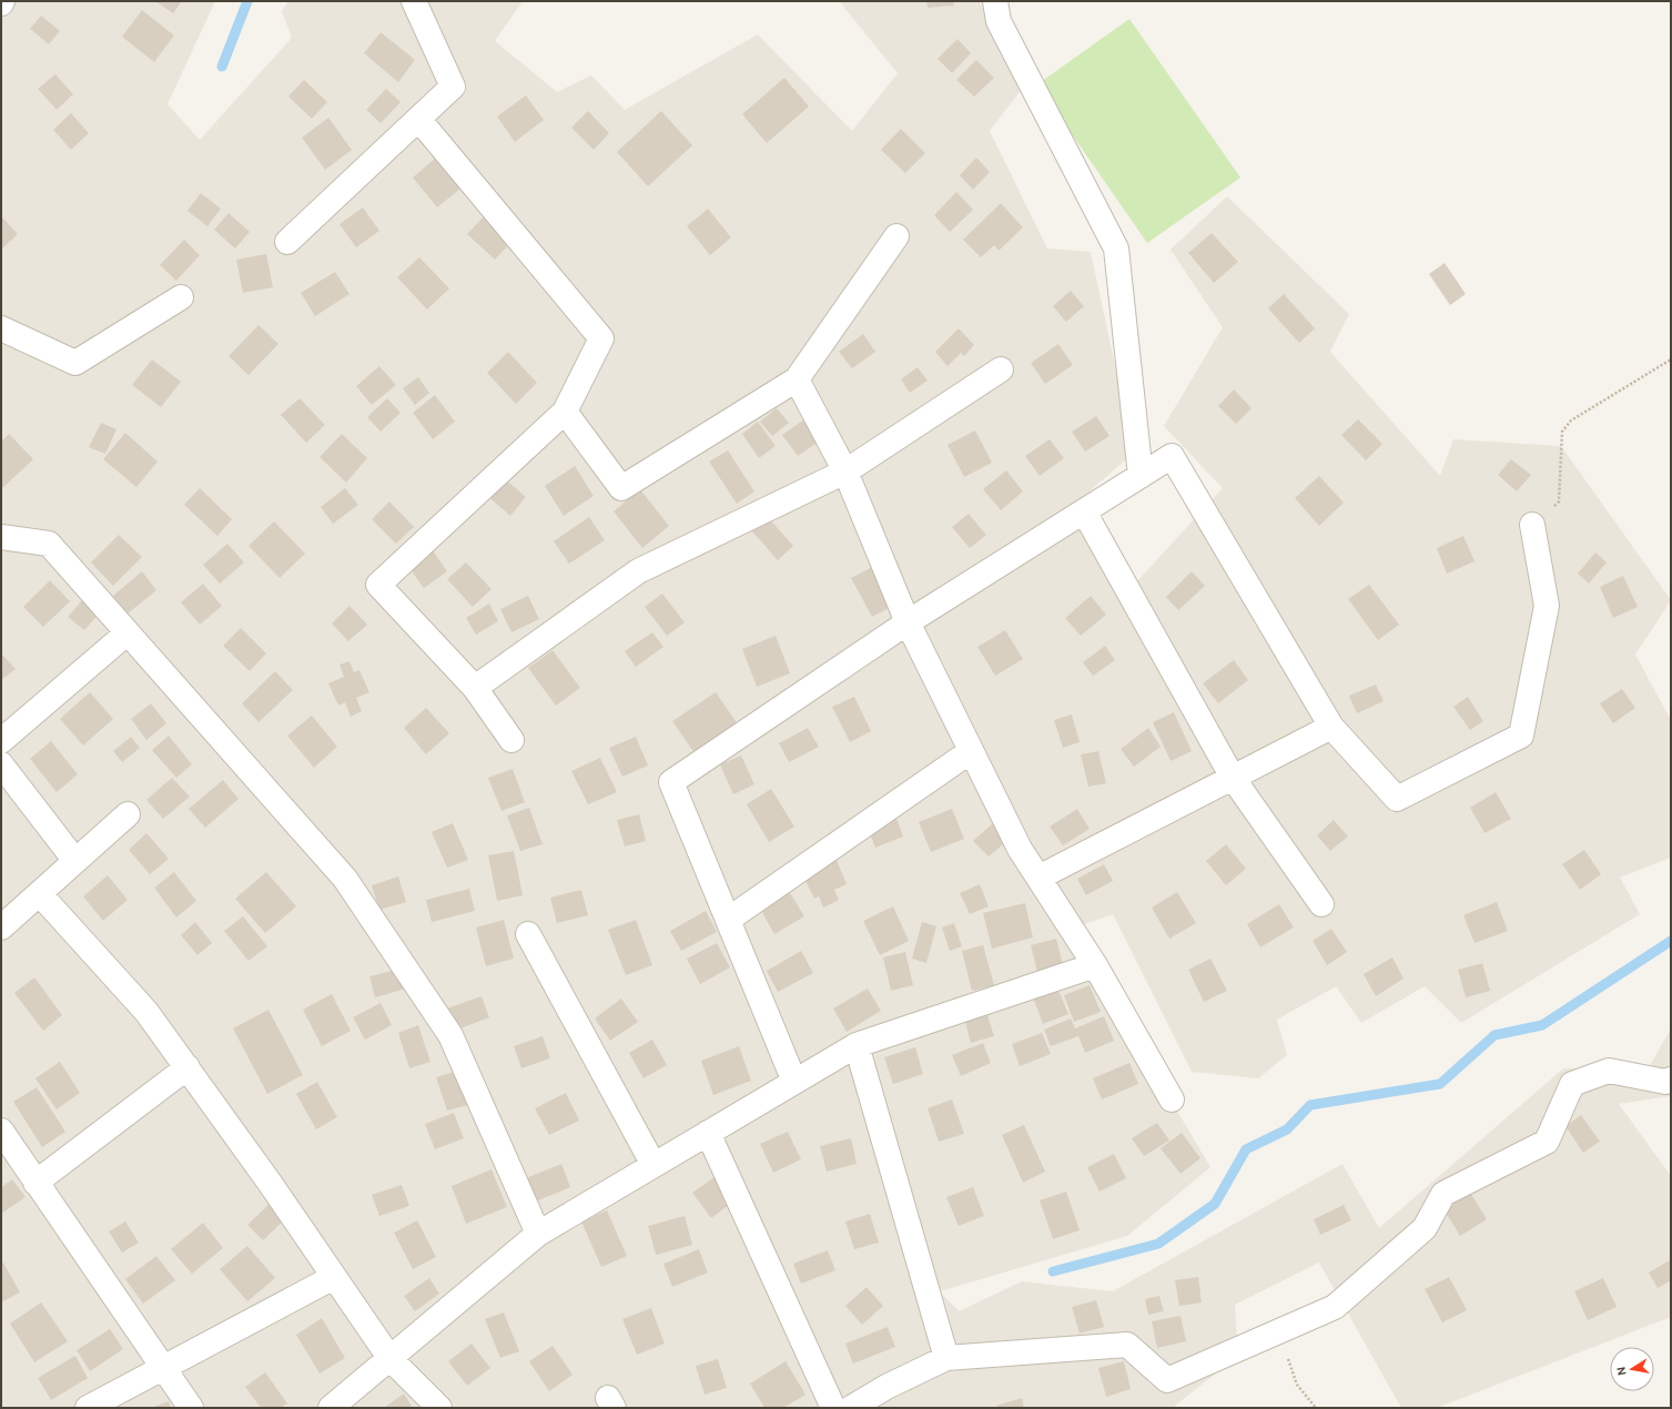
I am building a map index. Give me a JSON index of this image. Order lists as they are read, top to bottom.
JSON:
{
  "north": "left"
}
